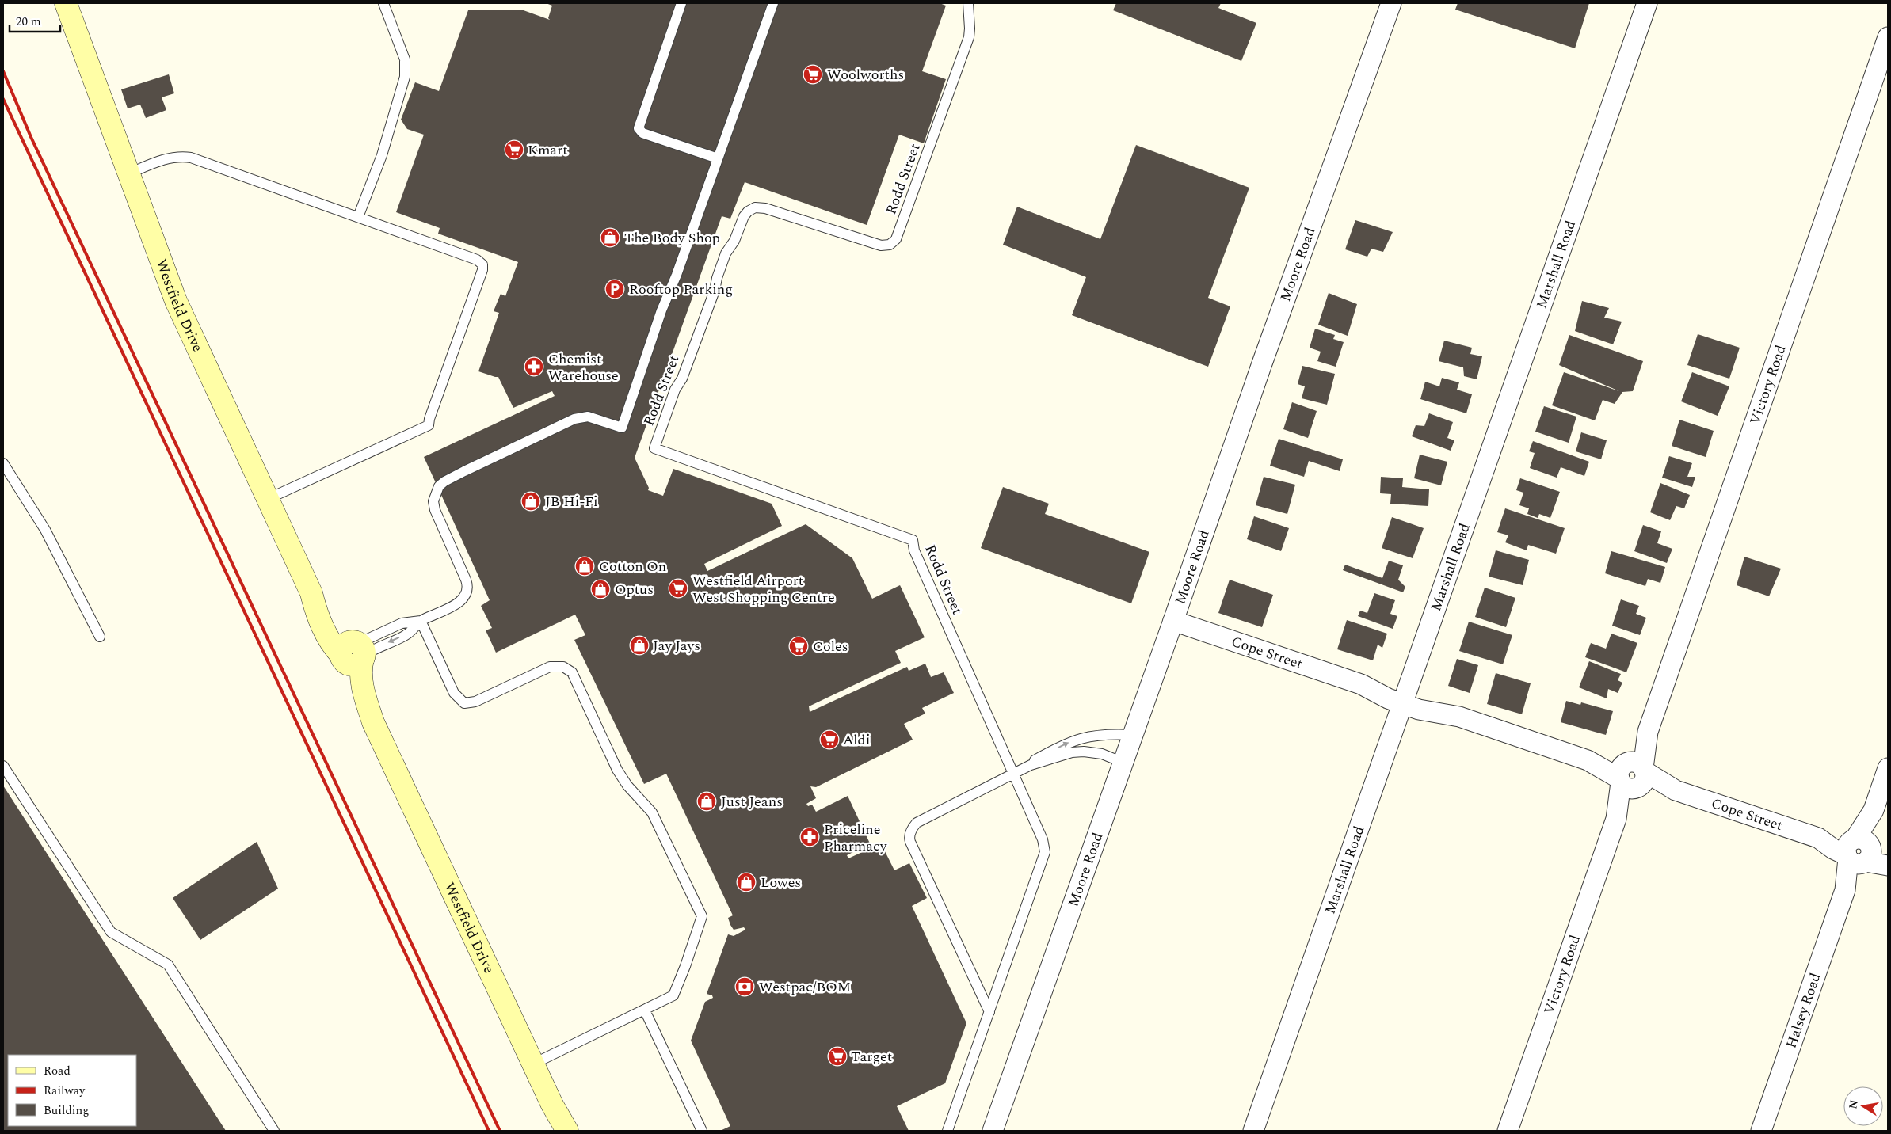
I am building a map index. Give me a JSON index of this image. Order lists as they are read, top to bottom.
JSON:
{
  "streets": {
    "main road": ["Westfield Drive"],
    "street": [
      "Moore Road",
      "Marshall Road",
      "Victory Road",
      "Cope Street",
      "Halsey Road"
    ],
    "lane": ["Rodd Street"]
  },
  "crossings": [
    ["Moore Road", "Cope Street"],
    ["Marshall Road", "Cope Street"],
    ["Victory Road", "Cope Street"],
    ["Cope Street", "Halsey Road"]
  ],
  "places": {
    "supermarket": [
      "Woolworths",
      "Kmart",
      "Westfield Airport West Shopping Centre",
      "Coles",
      "Aldi",
      "Target"
    ],
    "shop": [
      "The Body Shop",
      "JB Hi-Fi",
      "Cotton On",
      "Optus",
      "Jay Jays",
      "Just Jeans",
      "Lowes"
    ],
    "parking": ["Rooftop Parking"],
    "pharmacy": ["Chemist Warehouse", "Priceline Pharmacy"],
    "bank": ["Westpac/BOM"]
  },
  "legend": ["Road", "Railway", "Building"],
  "scale_bar": "20 m",
  "north": "left"
}
